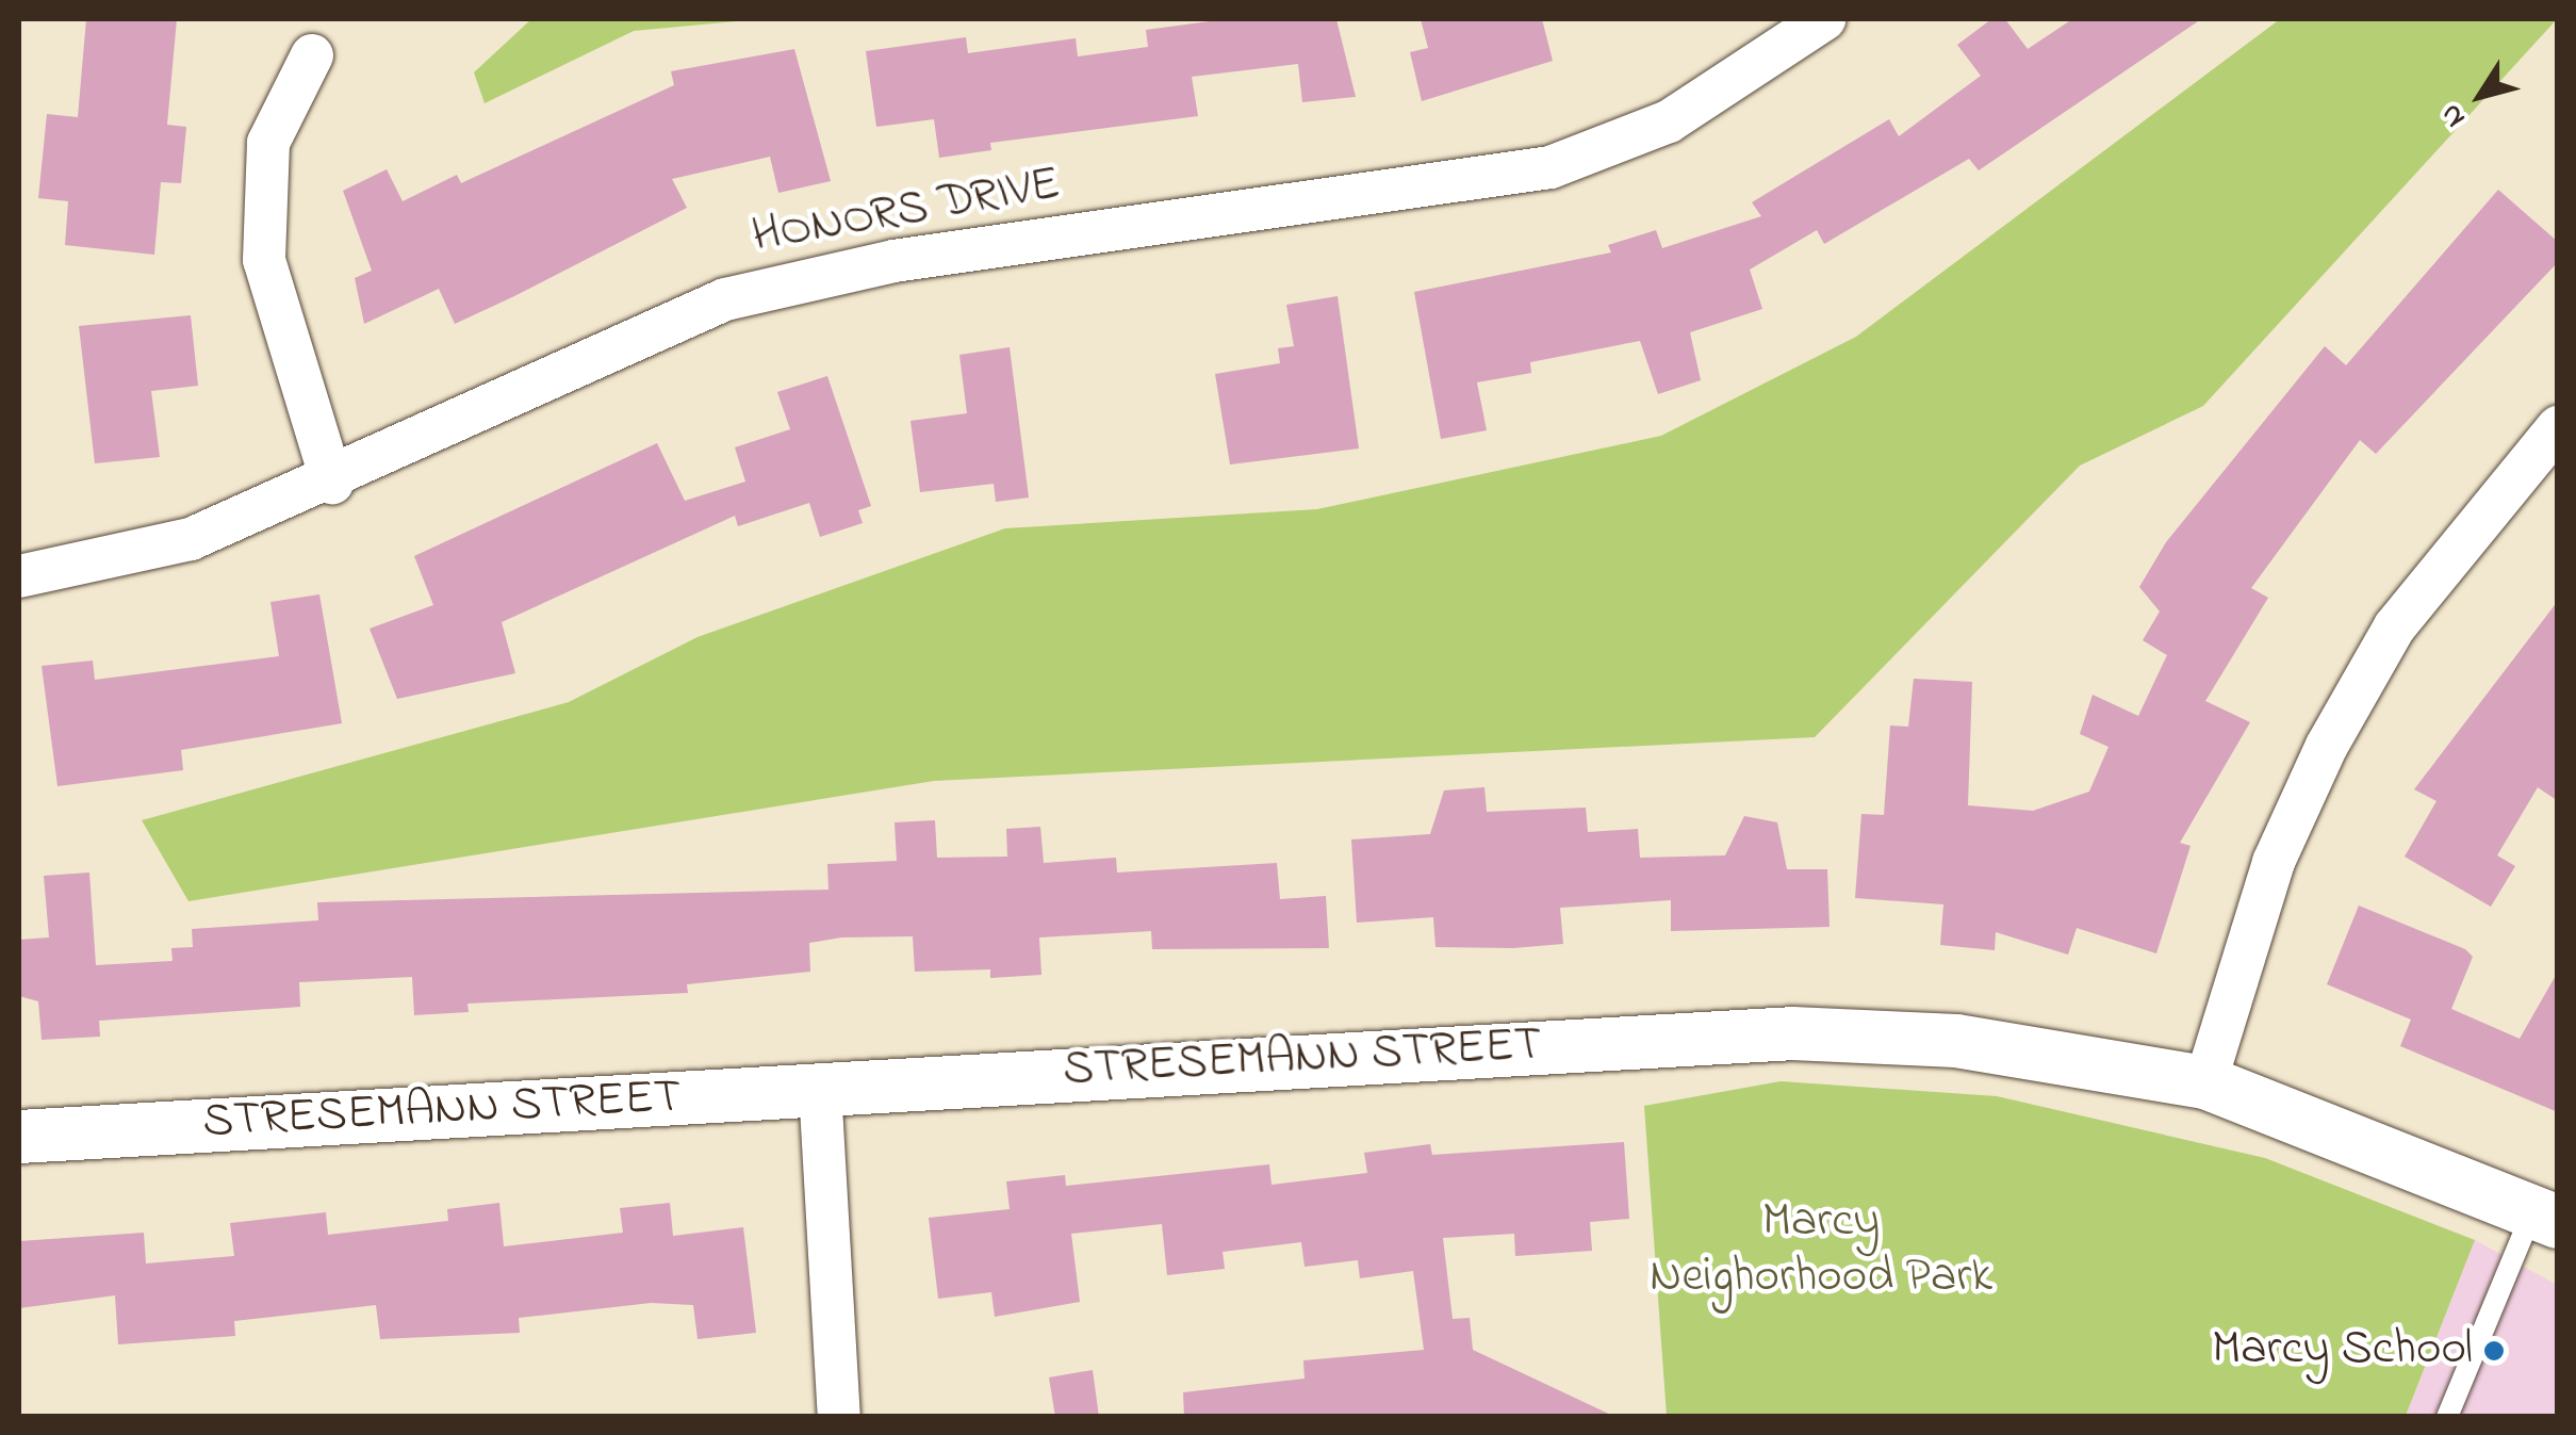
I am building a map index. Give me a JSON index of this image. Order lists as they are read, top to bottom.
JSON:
{
  "streets": {
    "street": ["HONORS DRIVE", "STRESEMANN STREET"]
  },
  "parks": ["Marcy Neighorhood Park"],
  "places": ["Marcy School"],
  "north": "bottom left"
}
